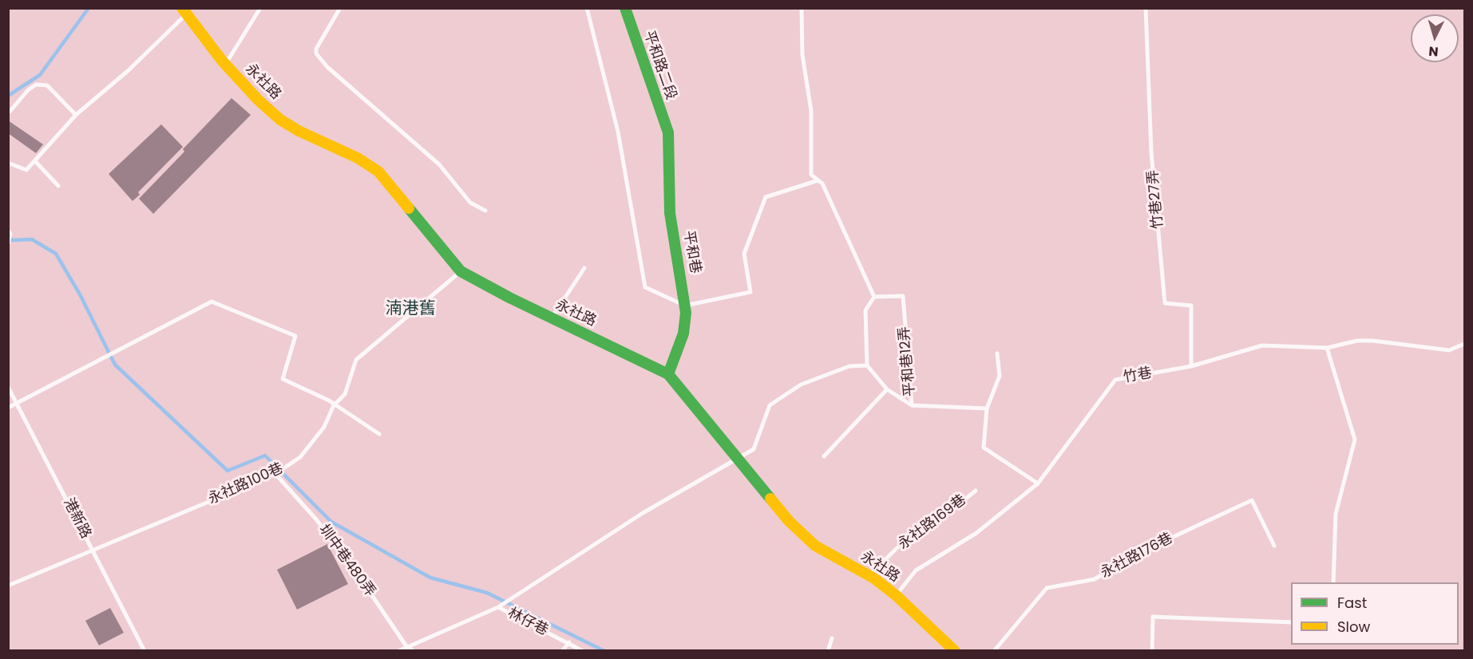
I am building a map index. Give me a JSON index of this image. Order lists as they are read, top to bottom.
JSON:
{
  "streets": {
    "street": ["平和路二段", "永社路", "平和巷"],
    "lane": [
      "竹巷27弄",
      "平和巷12弄",
      "竹巷",
      "永社路100巷",
      "港新路",
      "永社路169巷",
      "永社路176巷",
      "圳中巷480弄",
      "林仔巷"
    ]
  },
  "crossings": [
    ["平和路二段", "平和巷"],
    ["永社路", "平和巷"],
    ["永社路", "竹巷"],
    ["永社路", "永社路100巷"],
    ["永社路", "永社路169巷"],
    ["竹巷27弄", "竹巷"],
    ["永社路100巷", "港新路"],
    ["永社路100巷", "圳中巷480弄"]
  ],
  "districts": ["湳港舊"],
  "legend": ["Fast", "Slow"],
  "north": "bottom"
}
